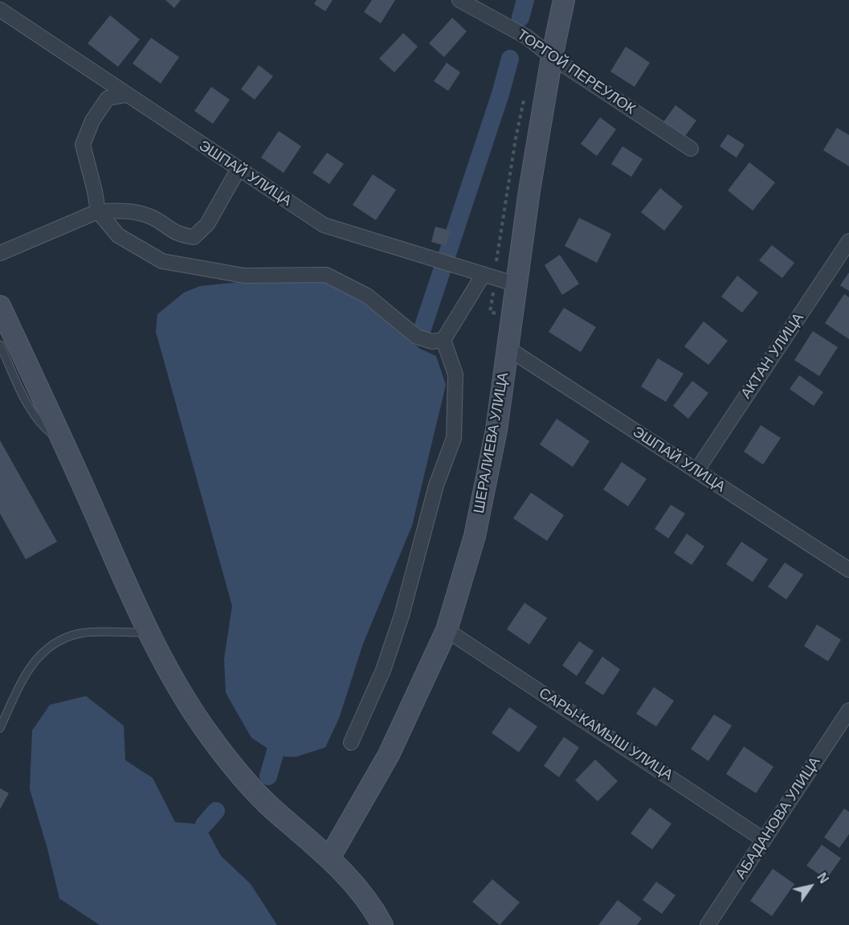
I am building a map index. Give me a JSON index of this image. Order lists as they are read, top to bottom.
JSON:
{
  "streets": {
    "street": [
      "ТОРГОЙ ПЕРЕУЛОК",
      "ЭШПАЙ УЛИЦА",
      "АКТАН УЛИЦА",
      "ШЕРАЛИЕВА УЛИЦА",
      "САРЫ-КАМЫШ УЛИЦА",
      "АБАДАНОВА УЛИЦА"
    ]
  },
  "crossings": [
    ["ТОРГОЙ ПЕРЕУЛОК", "ШЕРАЛИЕВА УЛИЦА"],
    ["ЭШПАЙ УЛИЦА", "АКТАН УЛИЦА"],
    ["ЭШПАЙ УЛИЦА", "ШЕРАЛИЕВА УЛИЦА"],
    ["ШЕРАЛИЕВА УЛИЦА", "САРЫ-КАМЫШ УЛИЦА"],
    ["САРЫ-КАМЫШ УЛИЦА", "АБАДАНОВА УЛИЦА"]
  ],
  "north": "top right"
}
